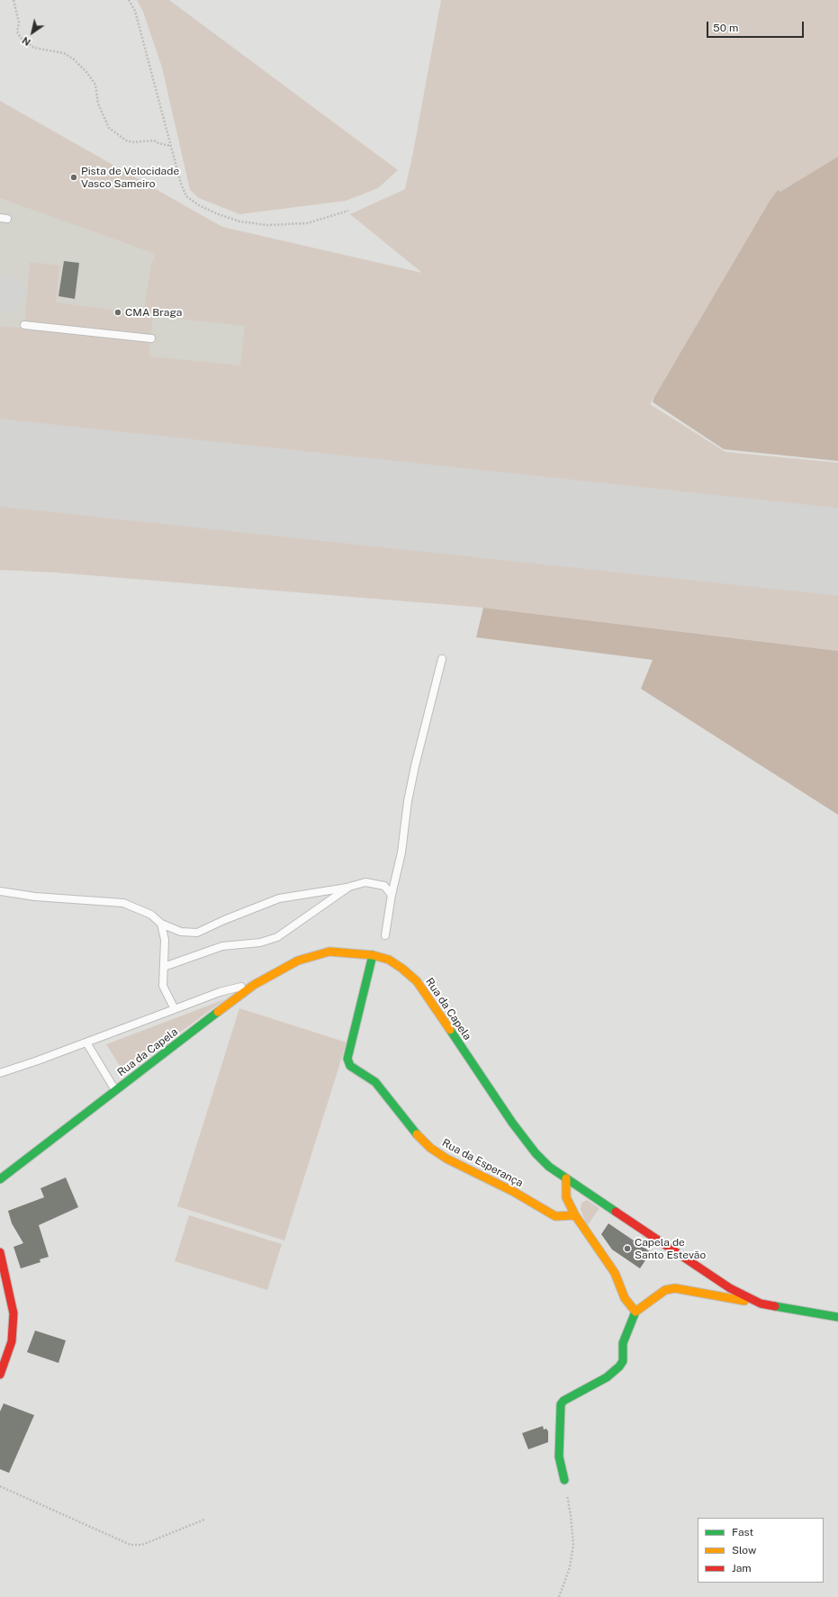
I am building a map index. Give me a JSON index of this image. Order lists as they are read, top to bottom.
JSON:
{
  "streets": {
    "street": ["Rua da Capela", "Rua da Esperança"]
  },
  "crossings": [
    ["Rua da Capela", "Rua da Esperança"]
  ],
  "places": ["Pista de Velocidade Vasco Sameiro", "CMA Braga", "Capela de Santo Estevão"],
  "legend": ["Fast", "Slow", "Jam"],
  "scale_bar": "50 m",
  "north": "bottom left"
}
